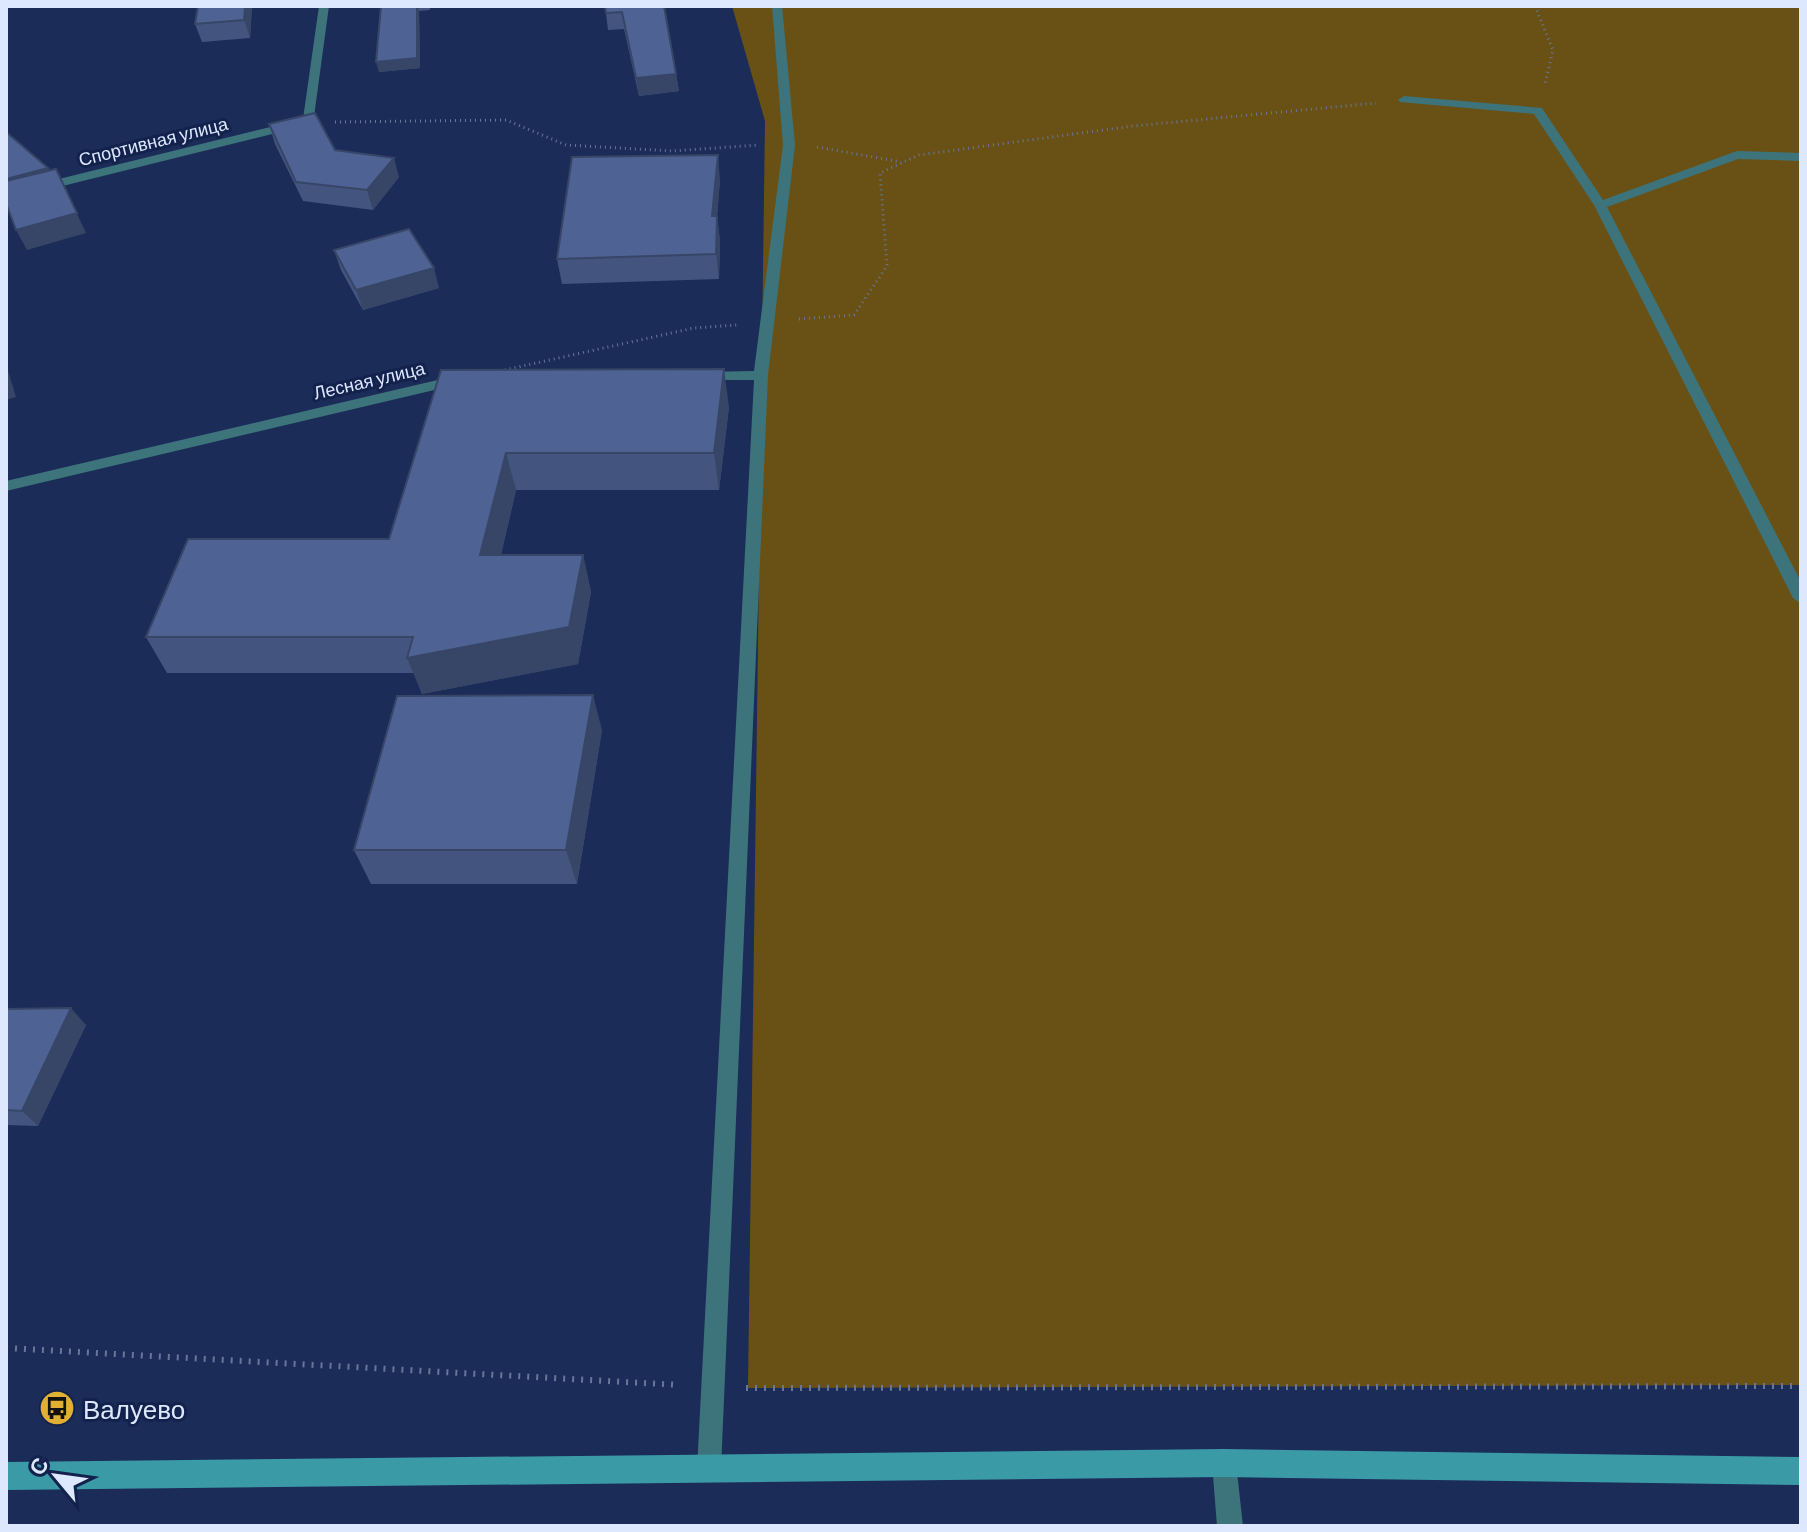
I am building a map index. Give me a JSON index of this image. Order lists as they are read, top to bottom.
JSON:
{
  "streets": {
    "lane": ["Спортивная улица", "Лесная улица"]
  },
  "places": {
    "bus stop": ["Валуево"]
  },
  "north": "top left"
}
